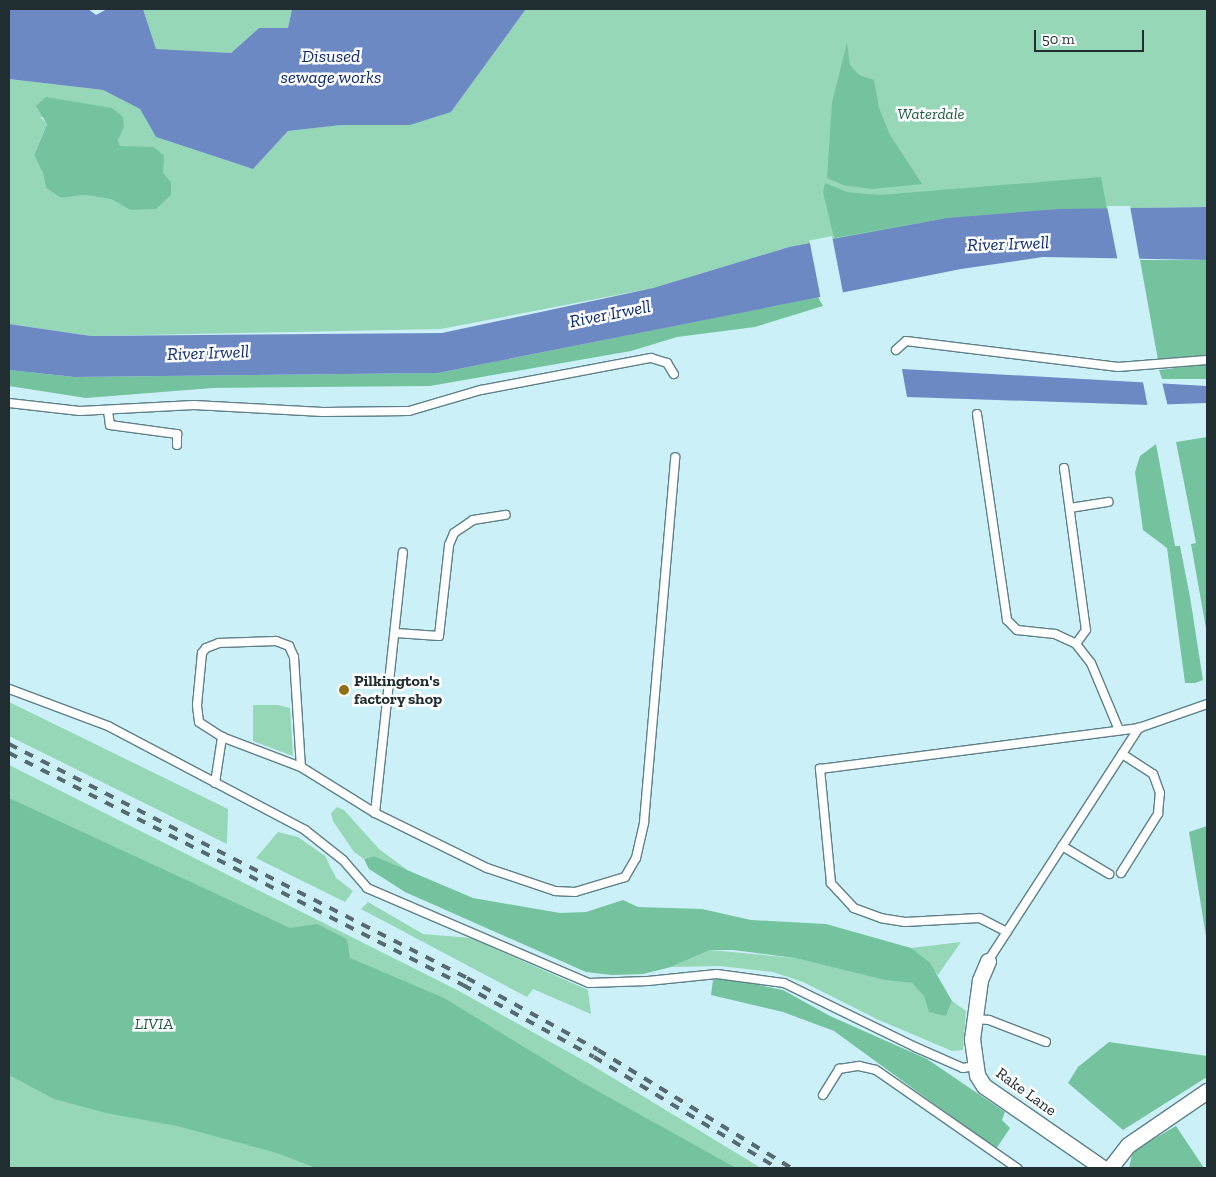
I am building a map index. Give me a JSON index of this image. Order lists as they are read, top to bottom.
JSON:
{
  "streets": {
    "street": ["Rake Lane"]
  },
  "water": ["Disused sewage works", "River Irwell"],
  "parks": ["Waterdale", "LIVIA"],
  "places": ["Pilkington's factory shop"],
  "scale_bar": "50 m"
}
